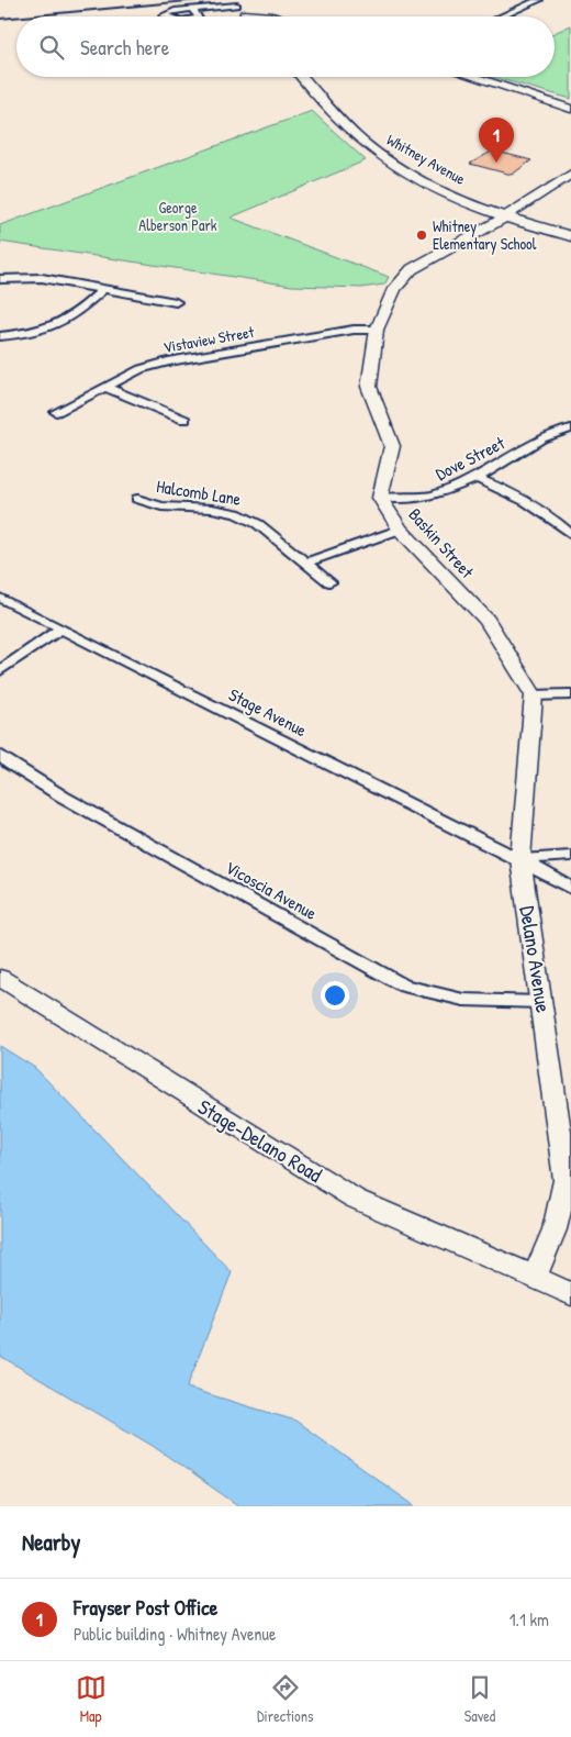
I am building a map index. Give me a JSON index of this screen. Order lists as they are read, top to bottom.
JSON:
{
  "streets": {
    "street": [
      "Whitney Avenue",
      "Vistaview Street",
      "Dove Street",
      "Halcomb Lane",
      "Baskin Street",
      "Stage Avenue",
      "Vicoscia Avenue",
      "Delano Avenue",
      "Stage-Delano Road"
    ]
  },
  "crossings": [
    ["Dove Street", "Baskin Street"],
    ["Stage Avenue", "Delano Avenue"],
    ["Vicoscia Avenue", "Delano Avenue"],
    ["Delano Avenue", "Stage-Delano Road"]
  ],
  "parks": ["George Alberson Park"],
  "places": ["Whitney Elementary School"],
  "page": {
    "search": "Search here",
    "pins": "1",
    "heading": "Nearby",
    "list": [
      {
        "mark": "1",
        "name": "Frayser Post Office",
        "note": "Public building · Whitney Avenue",
        "value": "1.1 km"
      }
    ],
    "nav": ["Map", "Directions", "Saved"]
  }
}
